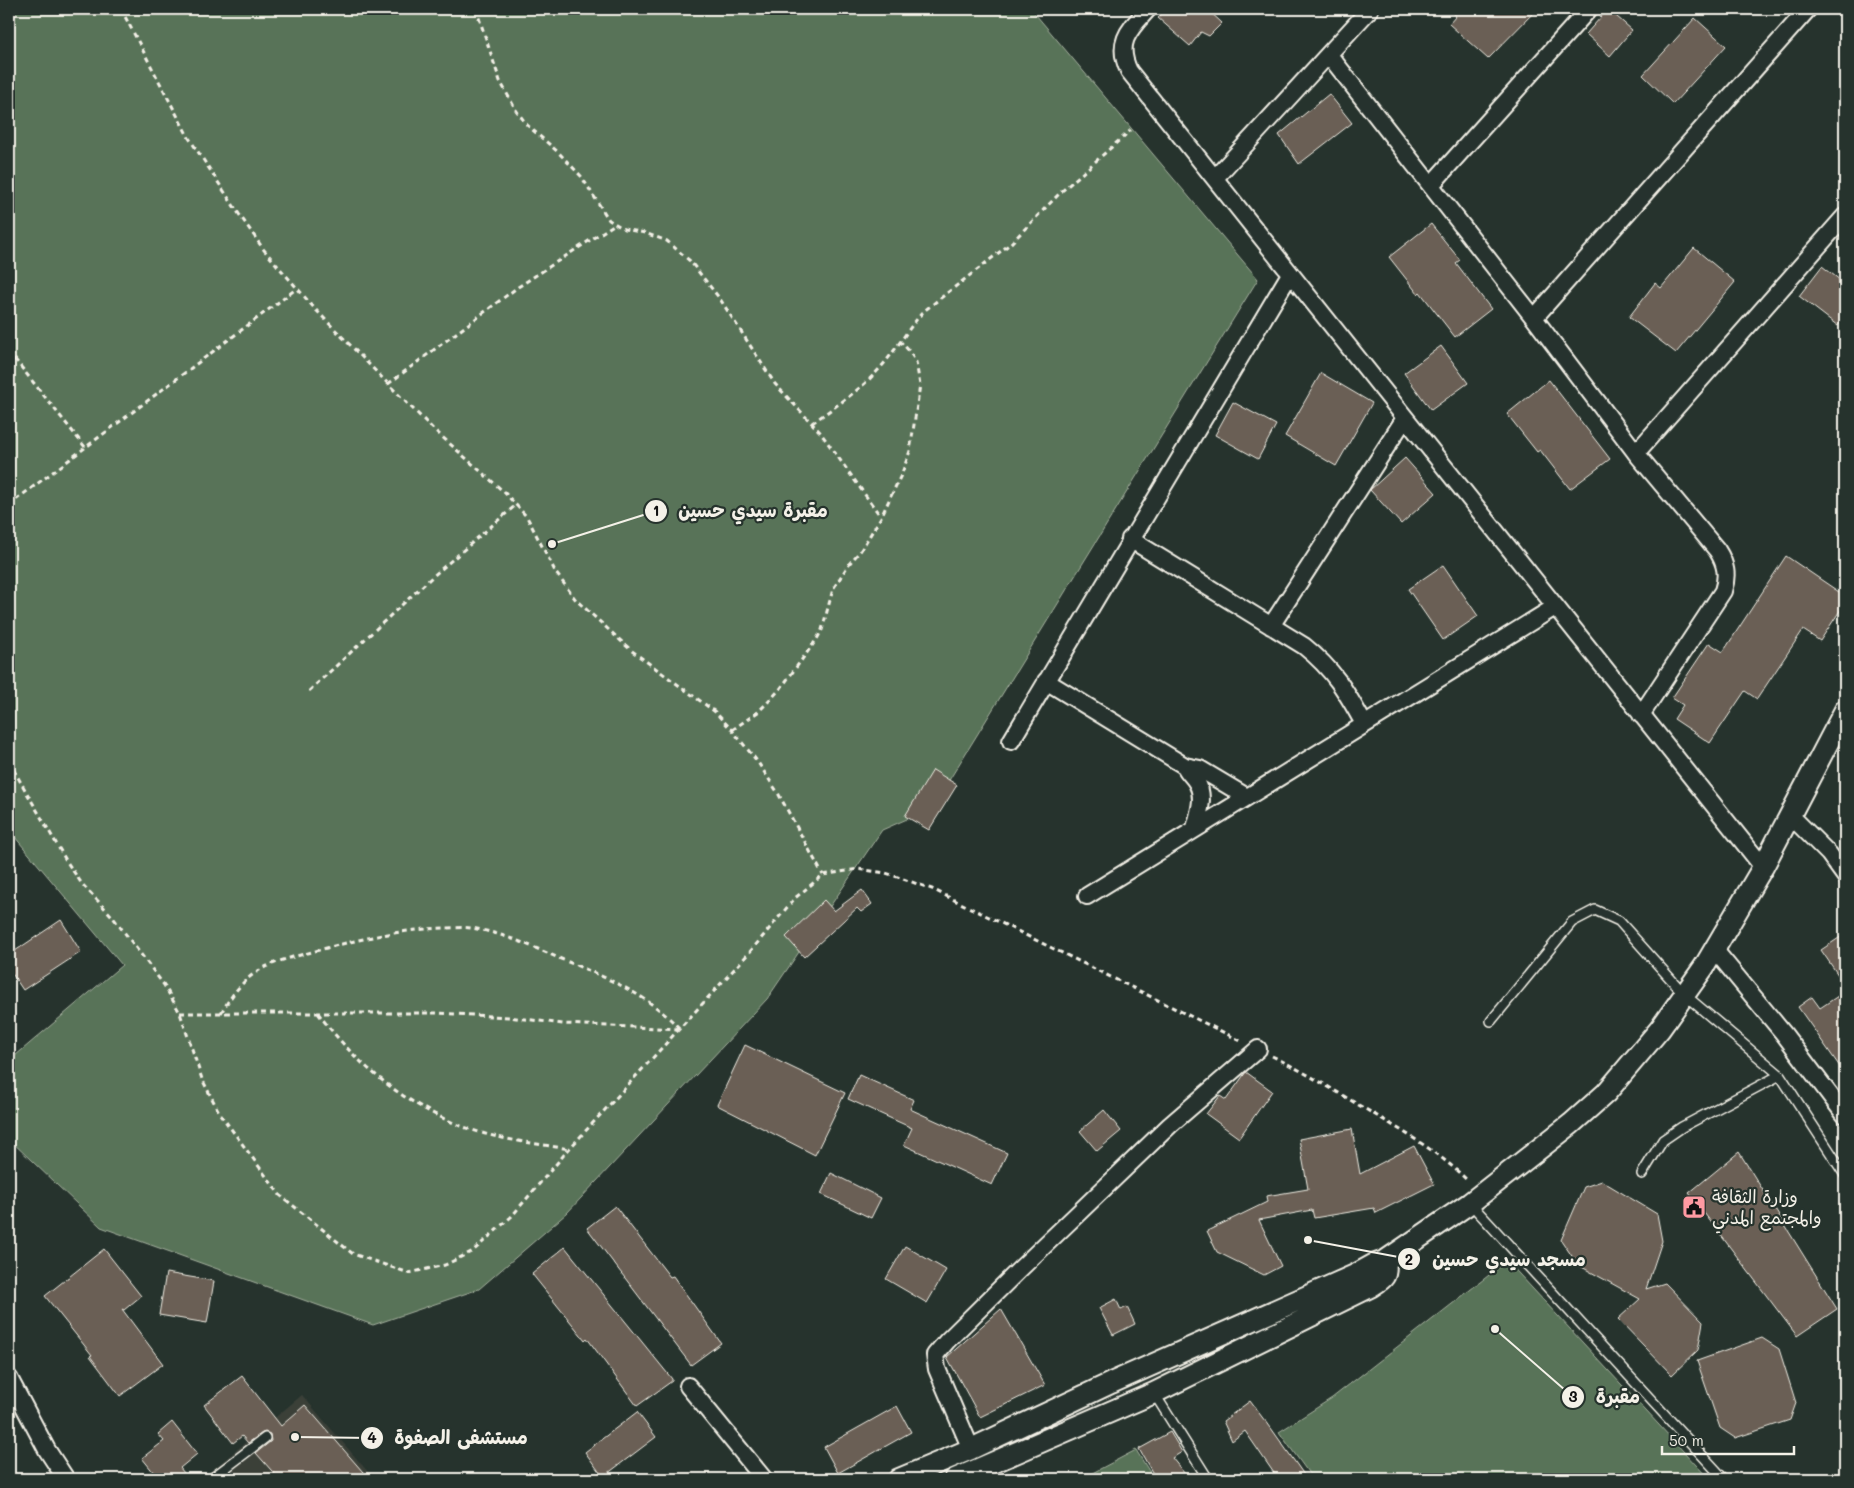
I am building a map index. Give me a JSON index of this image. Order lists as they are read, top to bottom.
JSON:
{
  "places": {
    "other": [
      "مقبرة سيدي حسين",
      "مسجد سيدي حسين",
      "مقبرة",
      "مستشفى الصفوة"
    ],
    "public building": ["وزارة الثقافة والمجتمع المدني"]
  },
  "scale_bar": "50 m"
}
